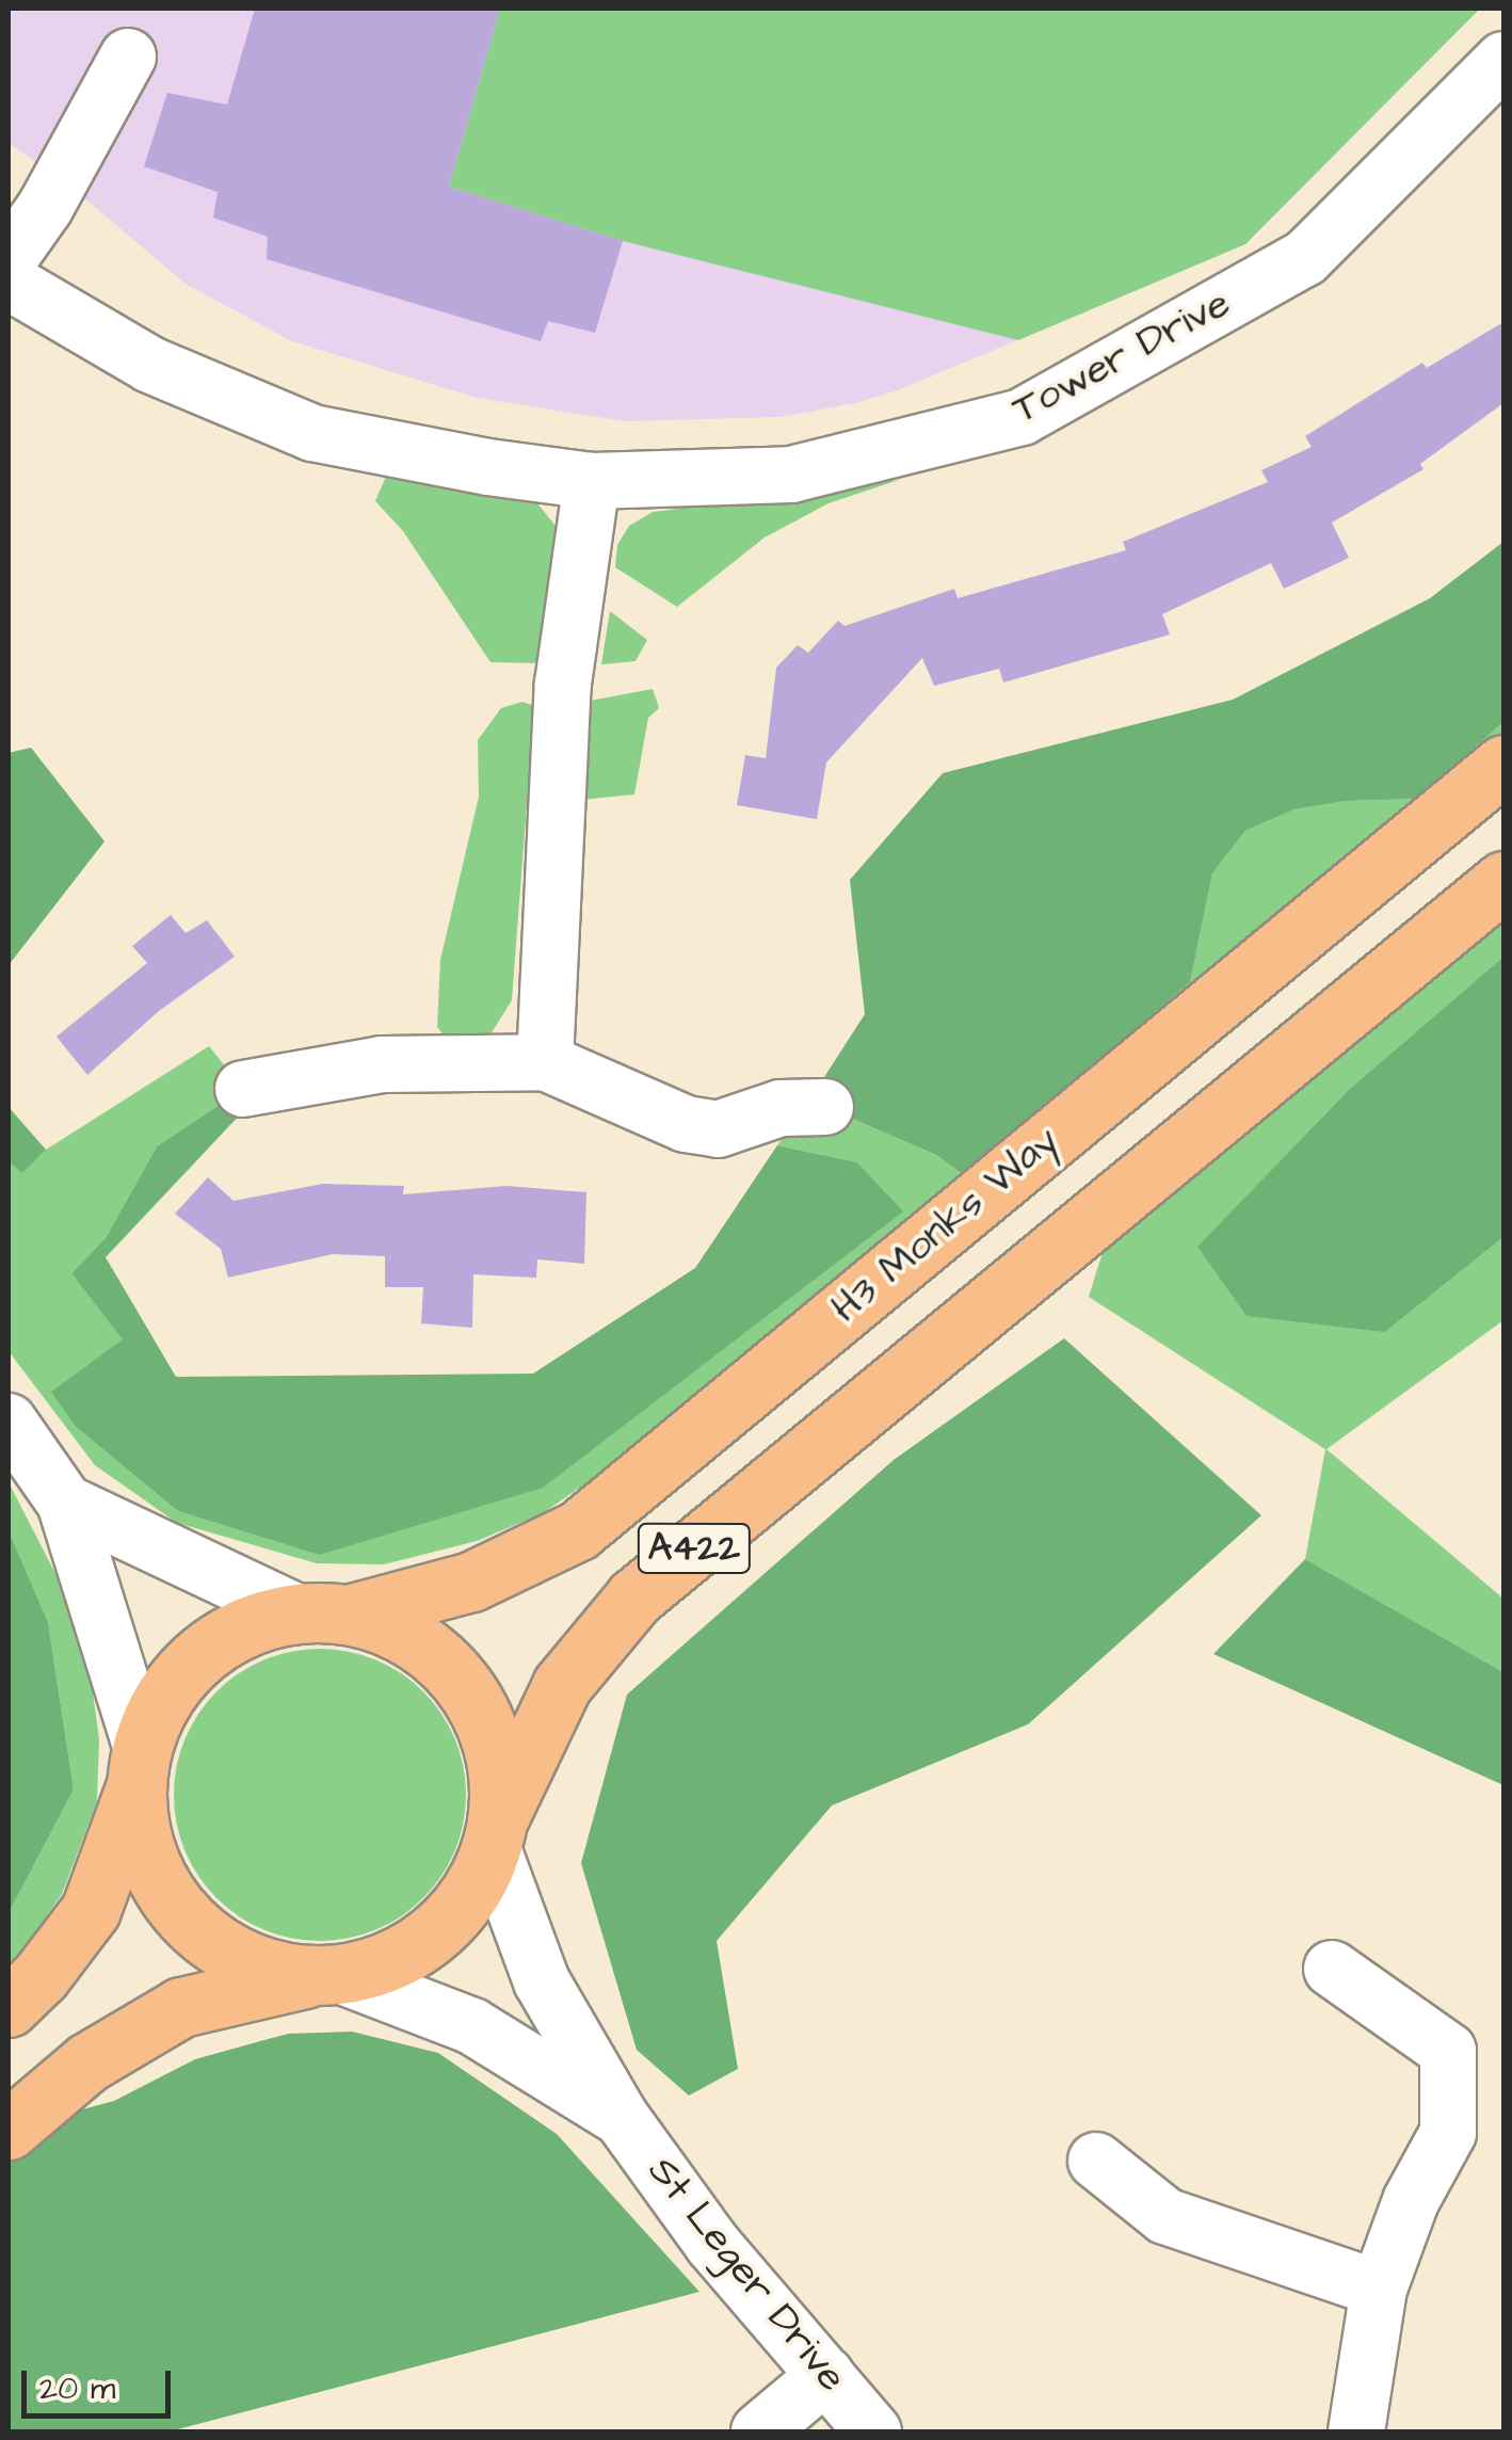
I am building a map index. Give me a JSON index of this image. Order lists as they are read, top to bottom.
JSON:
{
  "streets": {
    "main road": ["H3 Monks Way", "A422"],
    "street": ["Tower Drive", "St Leger Drive"]
  },
  "crossings": [
    ["H3 Monks Way", "A422"],
    ["H3 Monks Way", "St Leger Drive"],
    ["A422", "St Leger Drive"]
  ],
  "scale_bar": "20 m"
}
